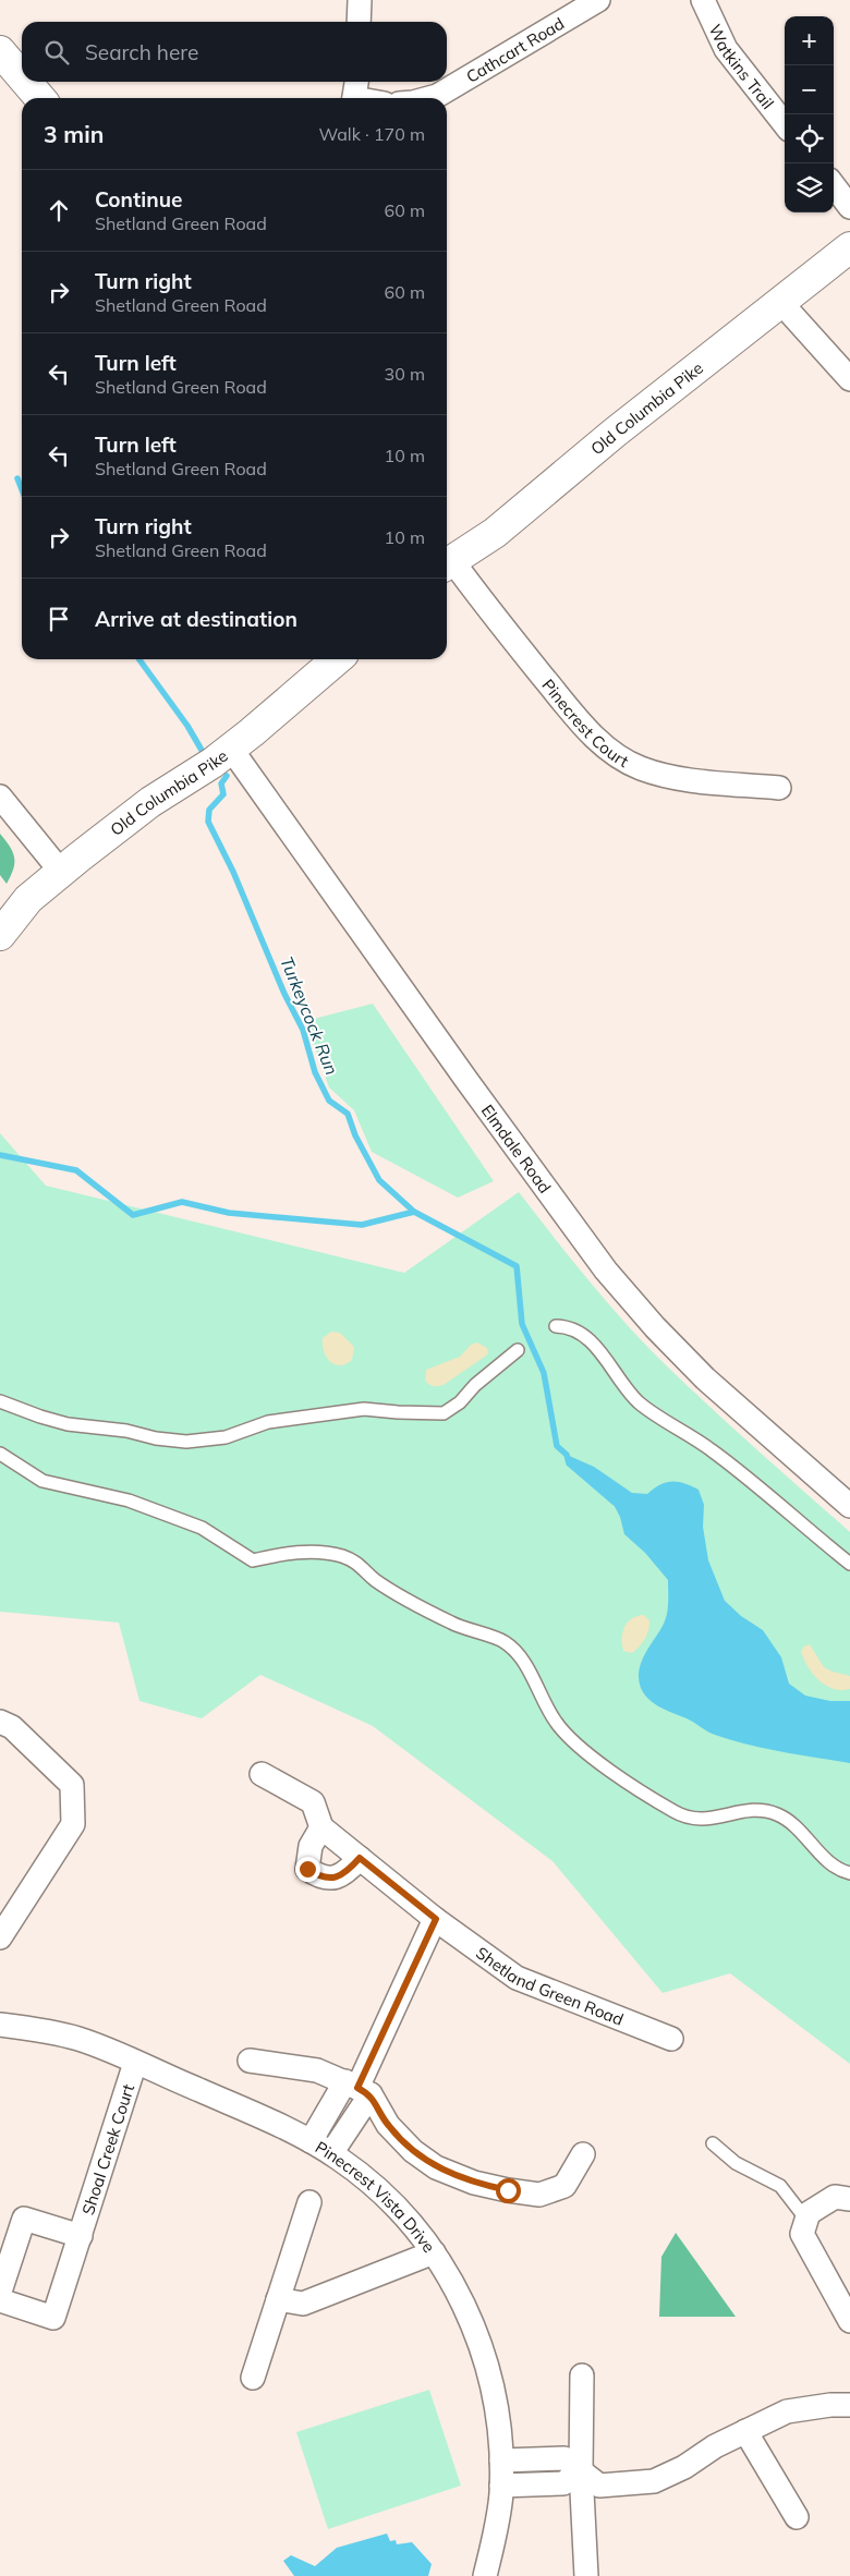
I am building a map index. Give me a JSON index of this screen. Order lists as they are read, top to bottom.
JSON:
{
  "streets": {
    "street": [
      "Cathcart Road",
      "Watkins Trail",
      "Old Columbia Pike",
      "Pinecrest Court",
      "Elmdale Road",
      "Shetland Green Road",
      "Shoal Creek Court",
      "Pinecrest Vista Drive"
    ]
  },
  "crossings": [
    ["Old Columbia Pike", "Pinecrest Court"],
    ["Old Columbia Pike", "Elmdale Road"],
    ["Shoal Creek Court", "Pinecrest Vista Drive"]
  ],
  "water": ["Turkeycock Run"],
  "page": {
    "map_buttons": ["+", "−"],
    "search": "Search here",
    "heading": ["3 min", "Walk · 170 m"],
    "list": [
      ["Continue", "Shetland Green Road", "60 m"],
      ["Turn right", "Shetland Green Road", "60 m"],
      ["Turn left", "Shetland Green Road", "30 m"],
      ["Turn left", "Shetland Green Road", "10 m"],
      ["Turn right", "Shetland Green Road", "10 m"],
      "Arrive at destination"
    ]
  }
}
